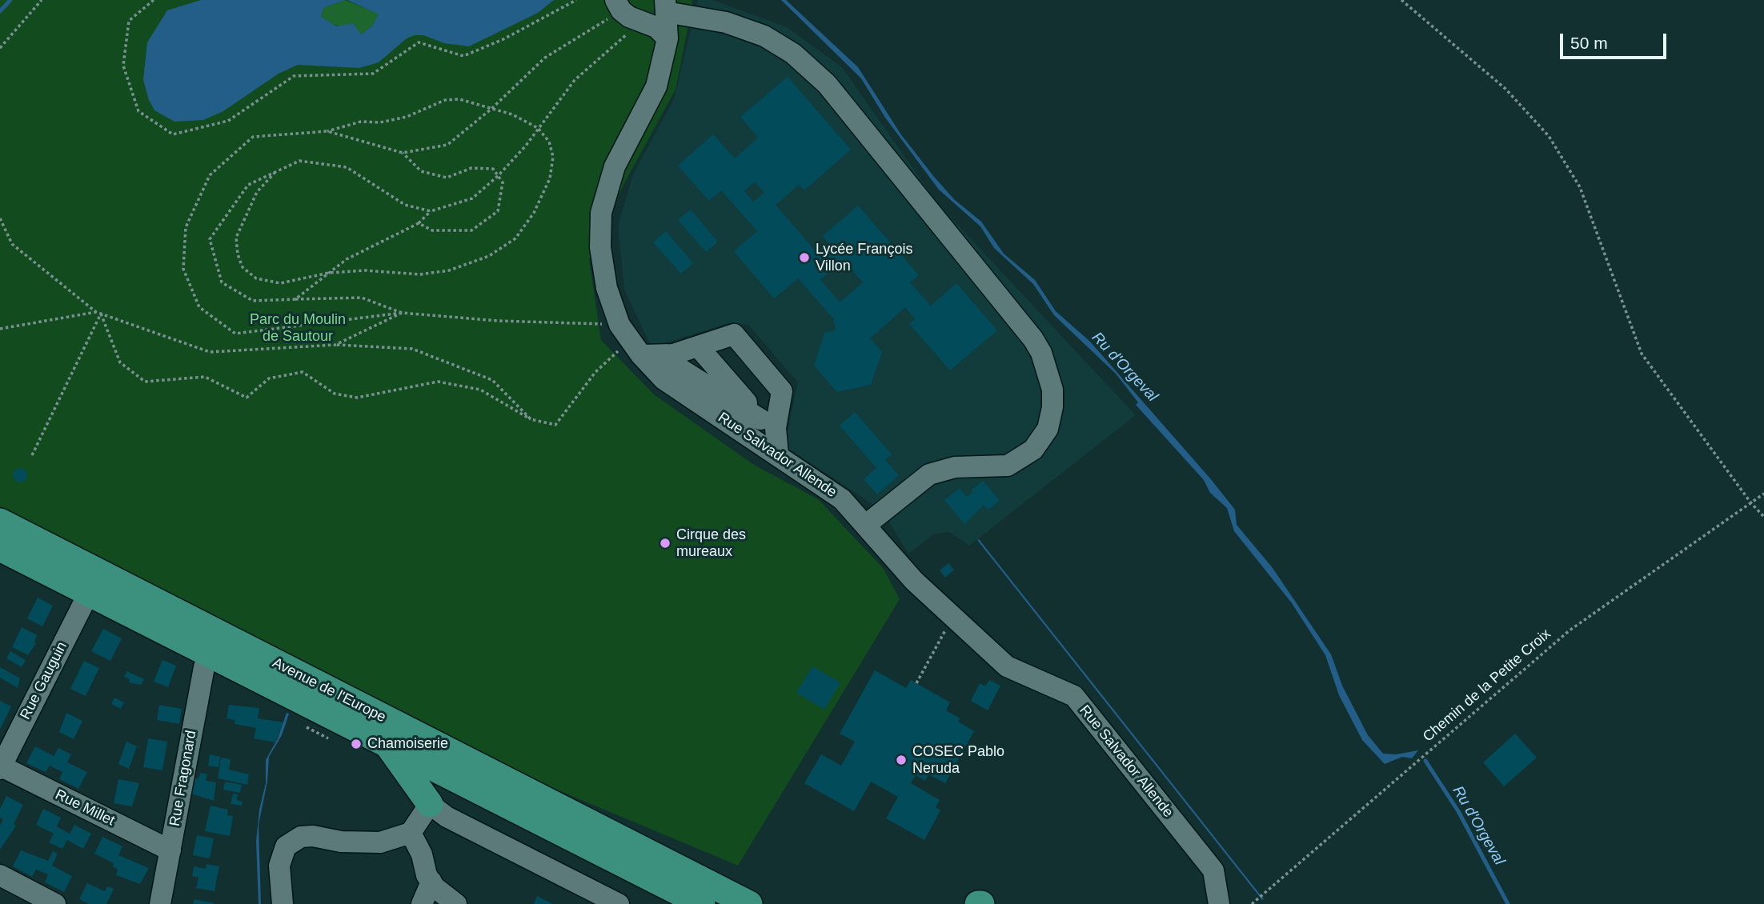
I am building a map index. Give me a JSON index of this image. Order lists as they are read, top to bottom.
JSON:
{
  "streets": {
    "main road": ["Avenue de l'Europe"],
    "street": [
      "Rue Salvador Allende",
      "Rue Gauguin",
      "Rue Fragonard",
      "Rue Millet"
    ],
    "path": ["Chemin de la Petite Croix"]
  },
  "crossings": [
    ["Rue Gauguin", "Avenue de l'Europe"],
    ["Rue Gauguin", "Rue Millet"],
    ["Avenue de l'Europe", "Rue Fragonard"],
    ["Rue Fragonard", "Rue Millet"]
  ],
  "water": ["Ru d'Orgeval"],
  "parks": ["Parc du Moulin de Sautour"],
  "places": [
    "Lycée François Villon",
    "Cirque des mureaux",
    "Chamoiserie",
    "COSEC Pablo Neruda"
  ],
  "scale_bar": "50 m"
}
